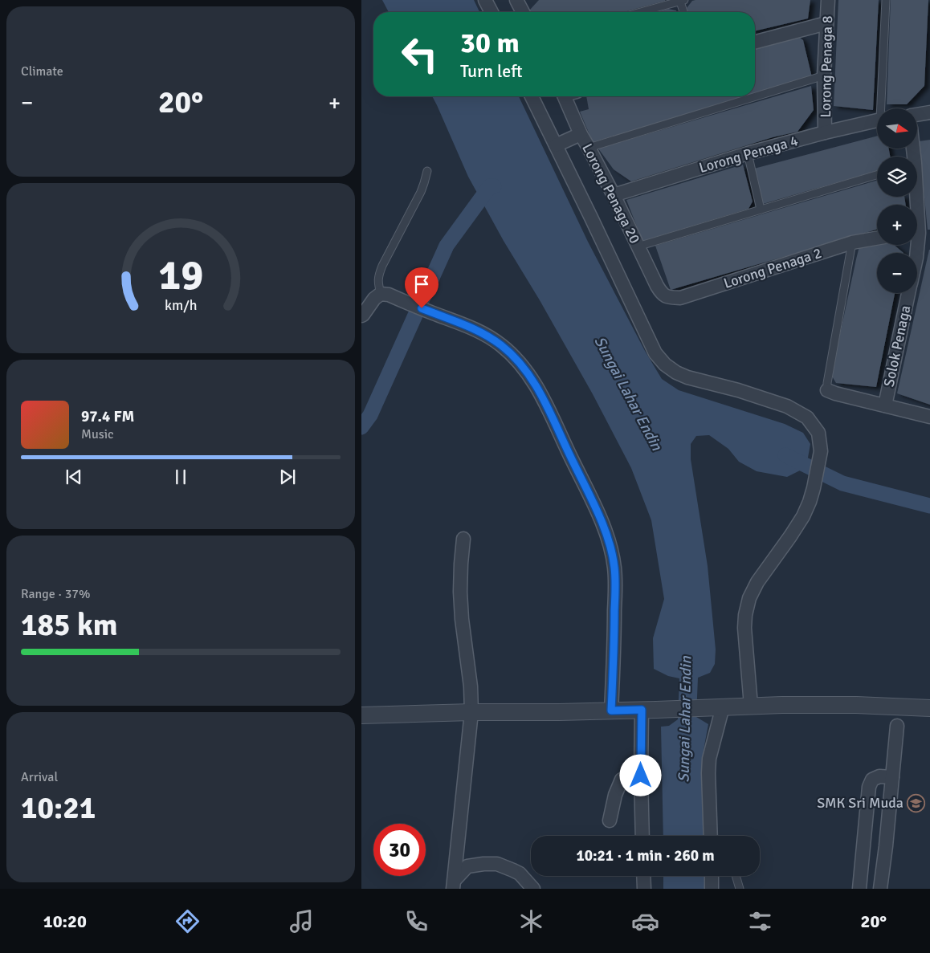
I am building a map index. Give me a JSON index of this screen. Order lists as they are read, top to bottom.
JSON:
{
  "streets": {
    "street": [
      "Lorong Penaga 8",
      "Lorong Penaga 4",
      "Lorong Penaga 20",
      "Lorong Penaga 2",
      "Solok Penaga"
    ]
  },
  "crossings": [
    ["Lorong Penaga 8", "Lorong Penaga 4"],
    ["Lorong Penaga 4", "Lorong Penaga 20"],
    ["Lorong Penaga 20", "Lorong Penaga 2"]
  ],
  "water": ["Sungai Lahar Endin"],
  "places": {
    "school or university": ["SMK Sri Muda"]
  },
  "north": "right",
  "page": {
    "tile": [
      "Climate",
      ["Range · 37%", "185 km"],
      ["Arrival", "10:21"]
    ],
    "turn": ["30 m", "Turn left"],
    "heat": ["−", "20°", "+"],
    "map_buttons": ["+", "−"],
    "song": ["97.4 FM", "Music"],
    "limit": "30",
    "trip": "10:21 · 1 min · 260 m",
    "tabs": ["10:20", "20°"],
    "gauge": ["19", "km/h"]
  }
}
